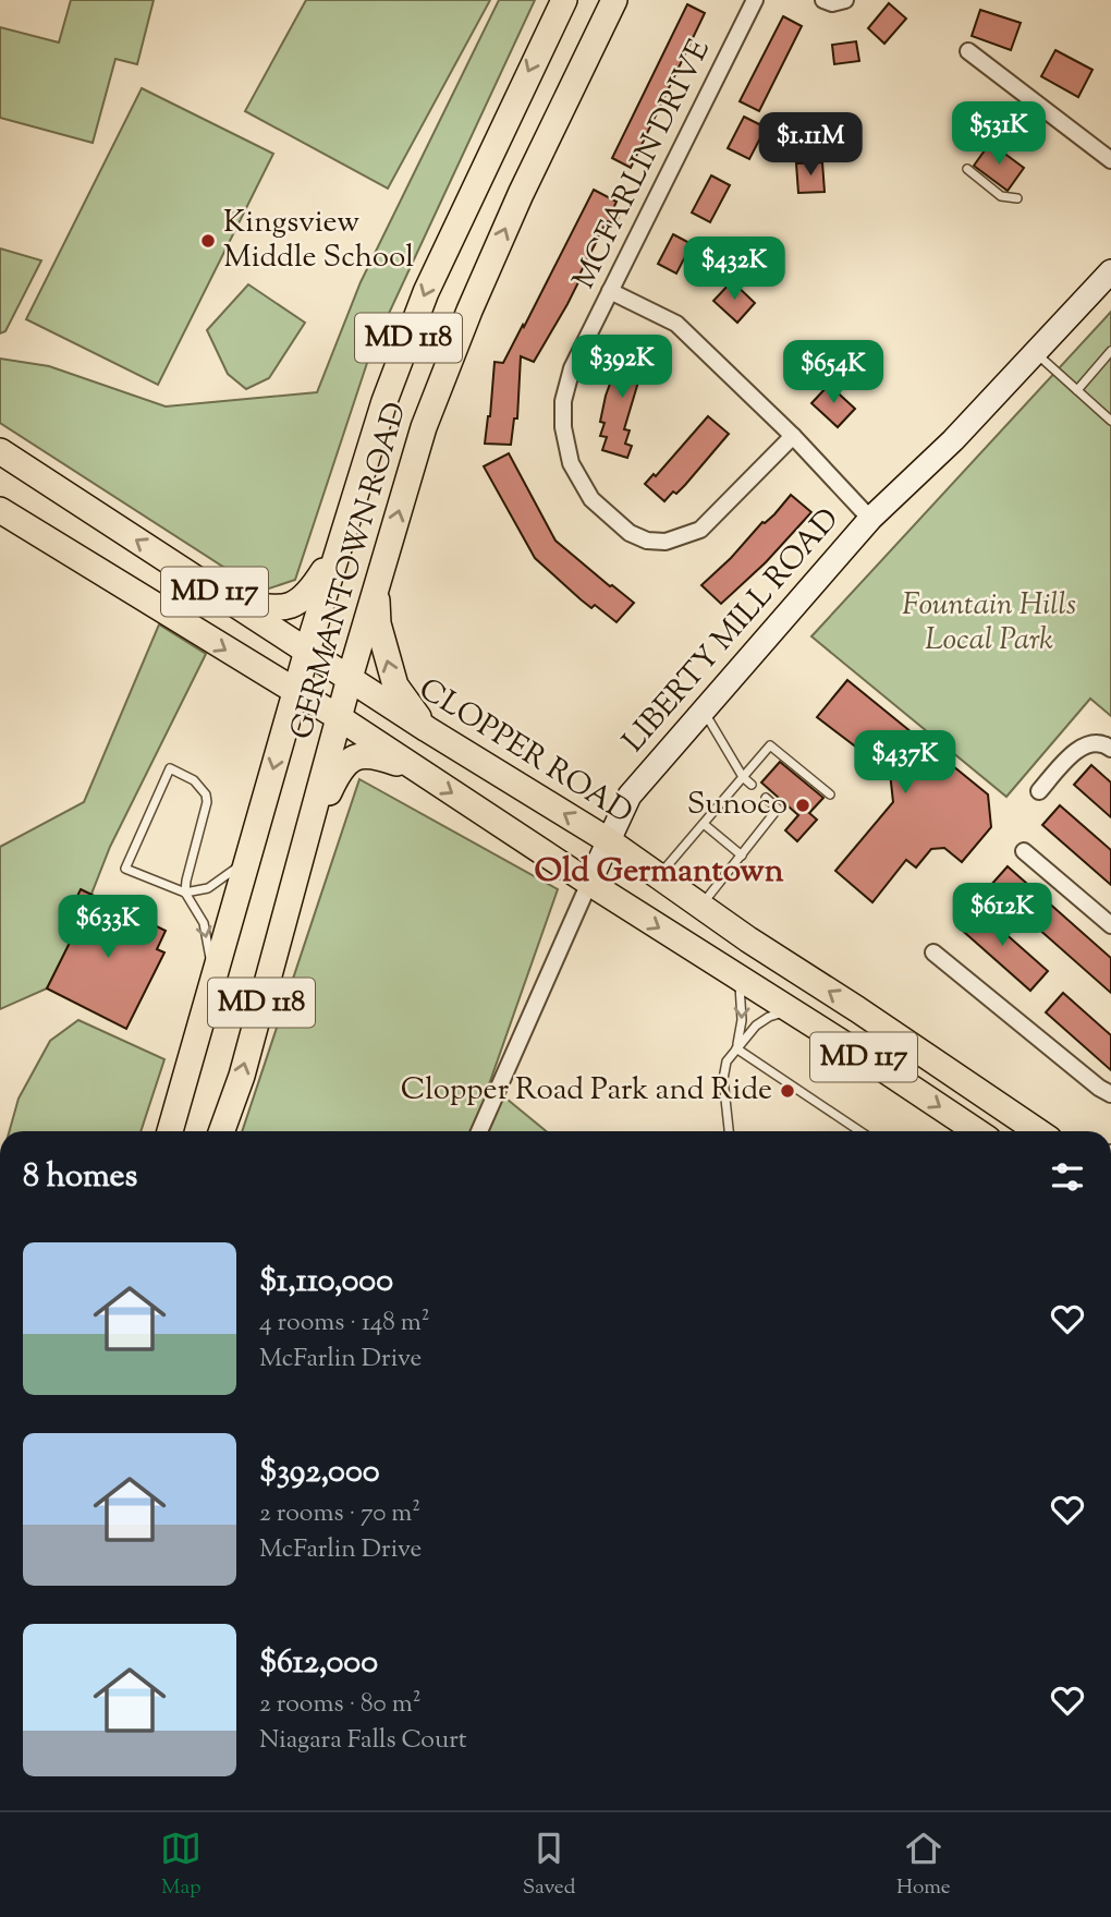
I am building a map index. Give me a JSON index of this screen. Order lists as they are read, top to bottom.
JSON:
{
  "streets": {
    "main road": [
      "MD 118",
      "GERMANTOWN ROAD",
      "MD 117",
      "CLOPPER ROAD"
    ],
    "street": ["MCFARLIN DRIVE", "LIBERTY MILL ROAD"]
  },
  "crossings": [
    ["GERMANTOWN ROAD", "MD 117"],
    ["GERMANTOWN ROAD", "CLOPPER ROAD"],
    ["MD 117", "LIBERTY MILL ROAD"],
    ["LIBERTY MILL ROAD", "CLOPPER ROAD"]
  ],
  "districts": ["Old Germantown"],
  "parks": ["Fountain Hills Local Park"],
  "places": ["Kingsview Middle School", "Sunoco", "Clopper Road Park and Ride"],
  "page": {
    "price": [
      "$531K",
      "$1.11M",
      "$432K",
      "$392K",
      "$654K",
      "$437K",
      "$612K",
      "$633K"
    ],
    "heading": "8 homes",
    "list": [
      {
        "name": "$1,110,000",
        "note": "4 rooms · 148 m² · McFarlin Drive"
      },
      {
        "name": "$392,000",
        "note": "2 rooms · 70 m² · McFarlin Drive"
      },
      {
        "name": "$612,000",
        "note": "2 rooms · 80 m² · Niagara Falls Court"
      }
    ],
    "tabs": ["Map", "Saved", "Home"]
  }
}
